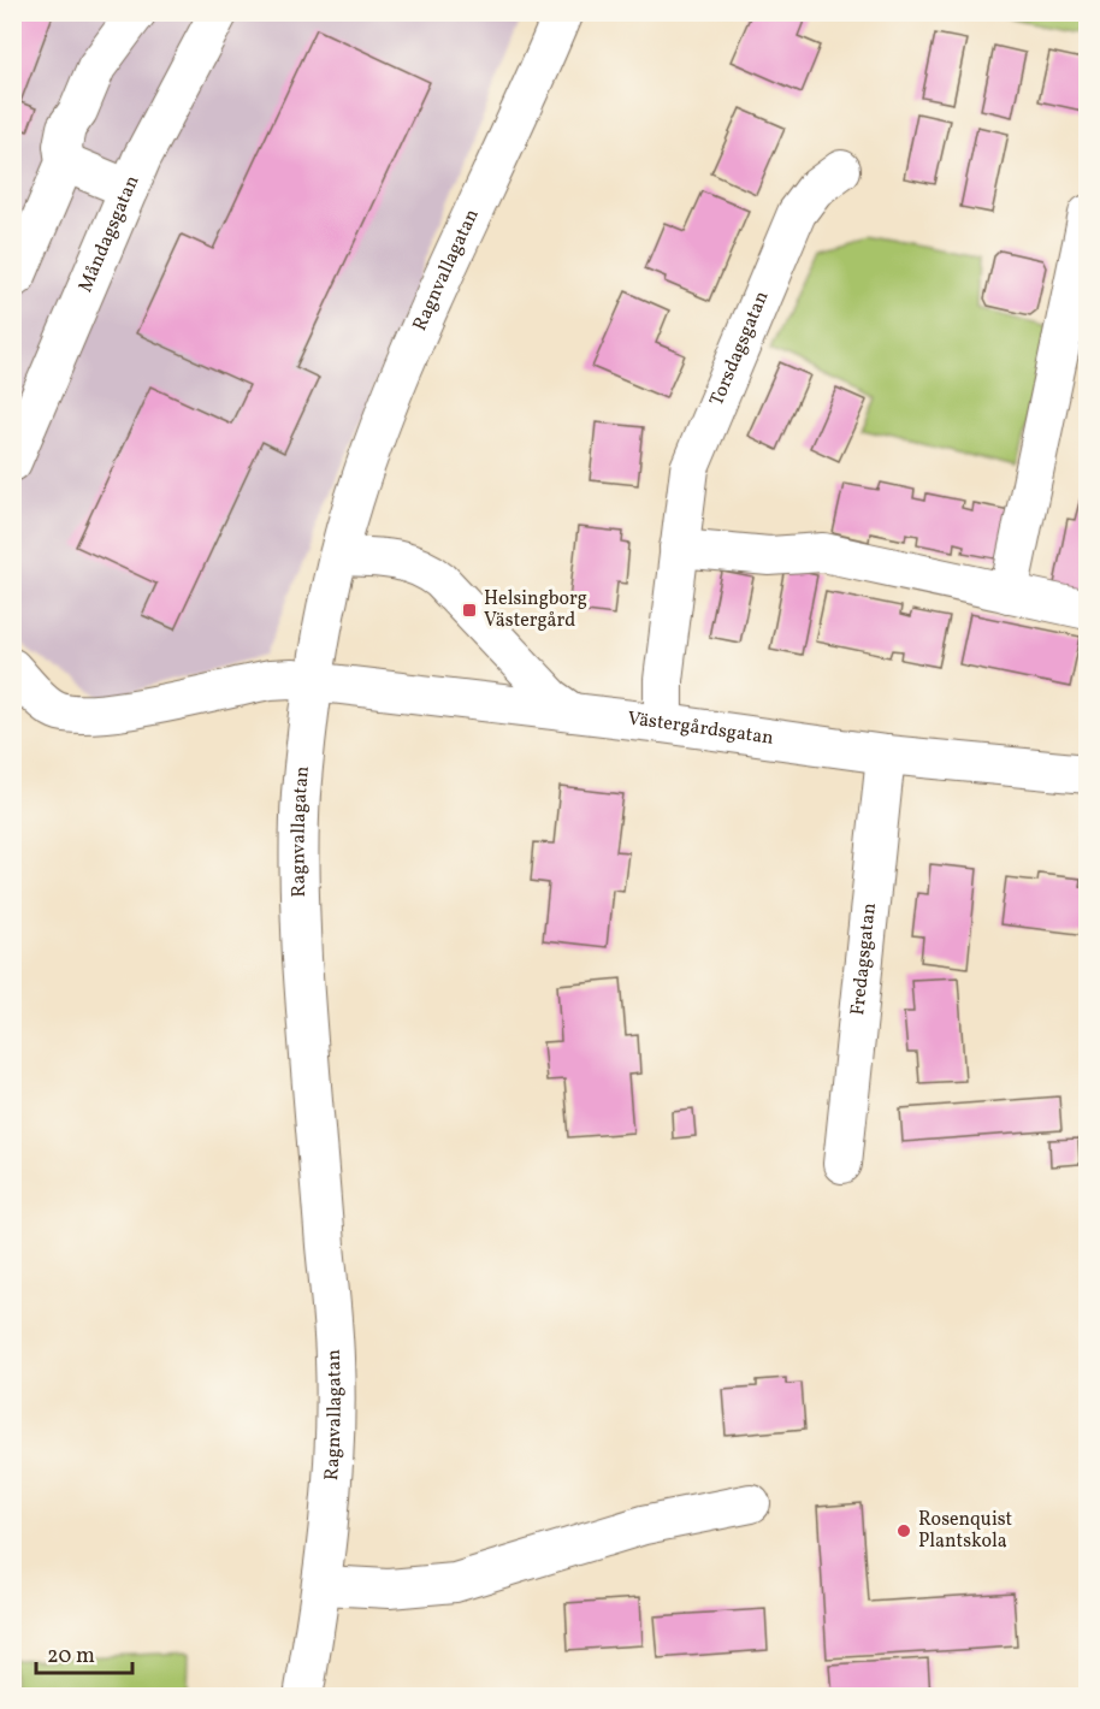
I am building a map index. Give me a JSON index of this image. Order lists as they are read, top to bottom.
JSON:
{
  "streets": {
    "street": [
      "Måndagsgatan",
      "Ragnvallagatan",
      "Torsdagsgatan",
      "Västergårdsgatan",
      "Fredagsgatan"
    ]
  },
  "crossings": [
    ["Ragnvallagatan", "Västergårdsgatan"],
    ["Torsdagsgatan", "Västergårdsgatan"],
    ["Västergårdsgatan", "Fredagsgatan"]
  ],
  "places": {
    "transit": ["Helsingborg Västergård"],
    "other": ["Rosenquist Plantskola"]
  },
  "scale_bar": "20 m"
}
